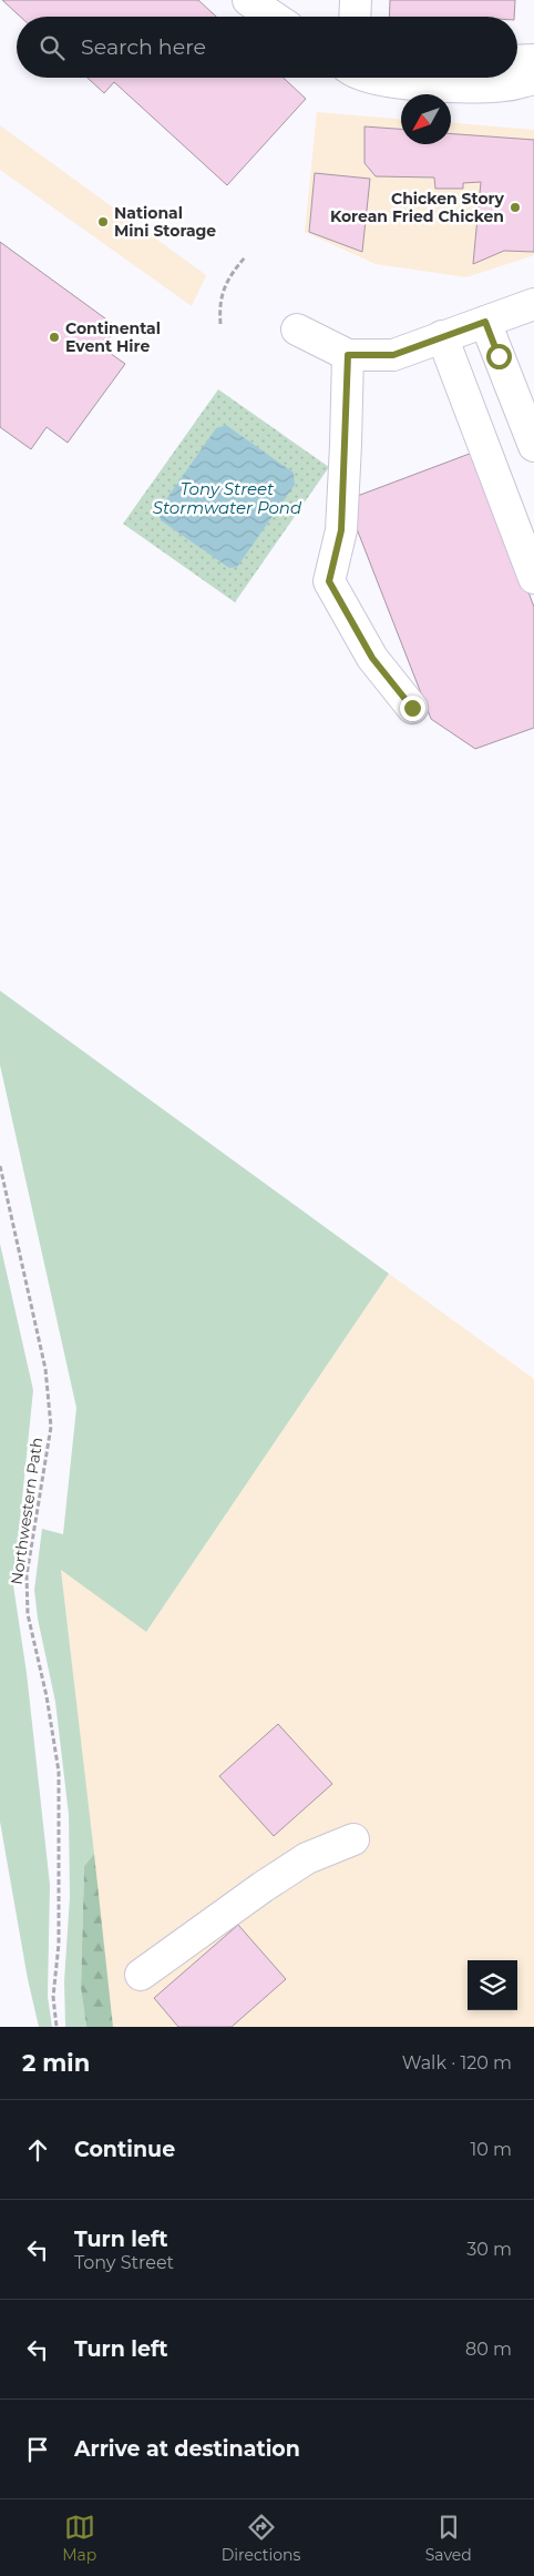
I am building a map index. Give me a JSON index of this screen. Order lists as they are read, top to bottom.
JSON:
{
  "streets": {
    "path": ["Northwestern Path"]
  },
  "water": ["Tony Street Stormwater Pond"],
  "places": ["Chicken Story Korean Fried Chicken", "National Mini Storage", "Continental Event Hire"],
  "north": "bottom left",
  "page": {
    "search": "Search here",
    "heading": ["2 min", "Walk · 120 m"],
    "list": [
      ["Continue", "10 m"],
      ["Turn left", "Tony Street", "30 m"],
      ["Turn left", "80 m"],
      "Arrive at destination"
    ],
    "nav": ["Map", "Directions", "Saved"]
  }
}
